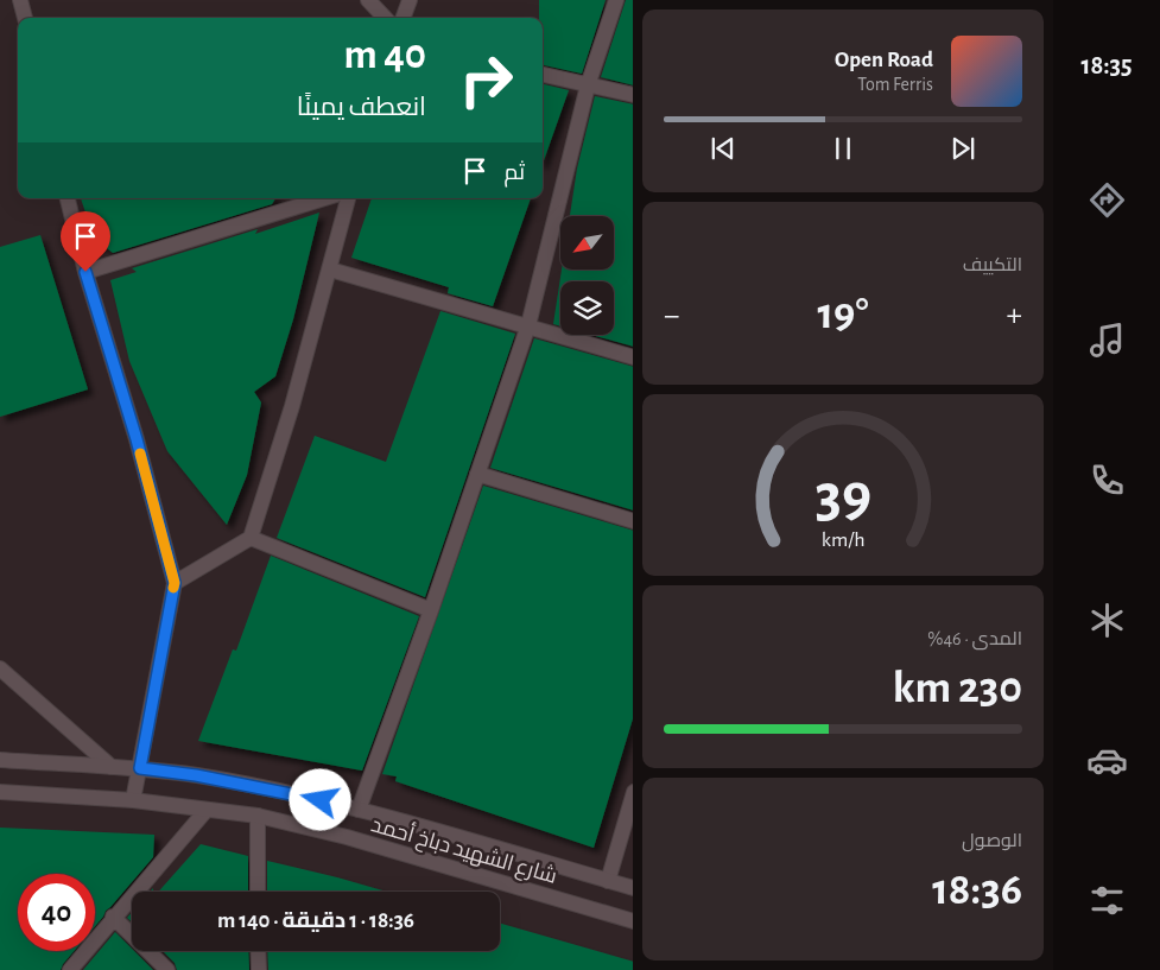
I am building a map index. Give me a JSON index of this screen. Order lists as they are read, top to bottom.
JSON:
{
  "streets": {
    "street": ["شارع الشهيد دباخ أحمد"]
  },
  "north": "bottom left",
  "page": {
    "tabs": "18:35",
    "turn": ["40 m", "انعطف يمينًا"],
    "song": ["Open Road", "Tom Ferris"],
    "then": "ثم",
    "tile": [
      "التكييف",
      ["المدى · 46%", "230 km"],
      ["الوصول", "18:36"]
    ],
    "heat": ["−", "19°", "+"],
    "limit": "40",
    "trip": "18:36 · 1 دقيقة · 140 m",
    "gauge": ["39", "km/h"]
  }
}
